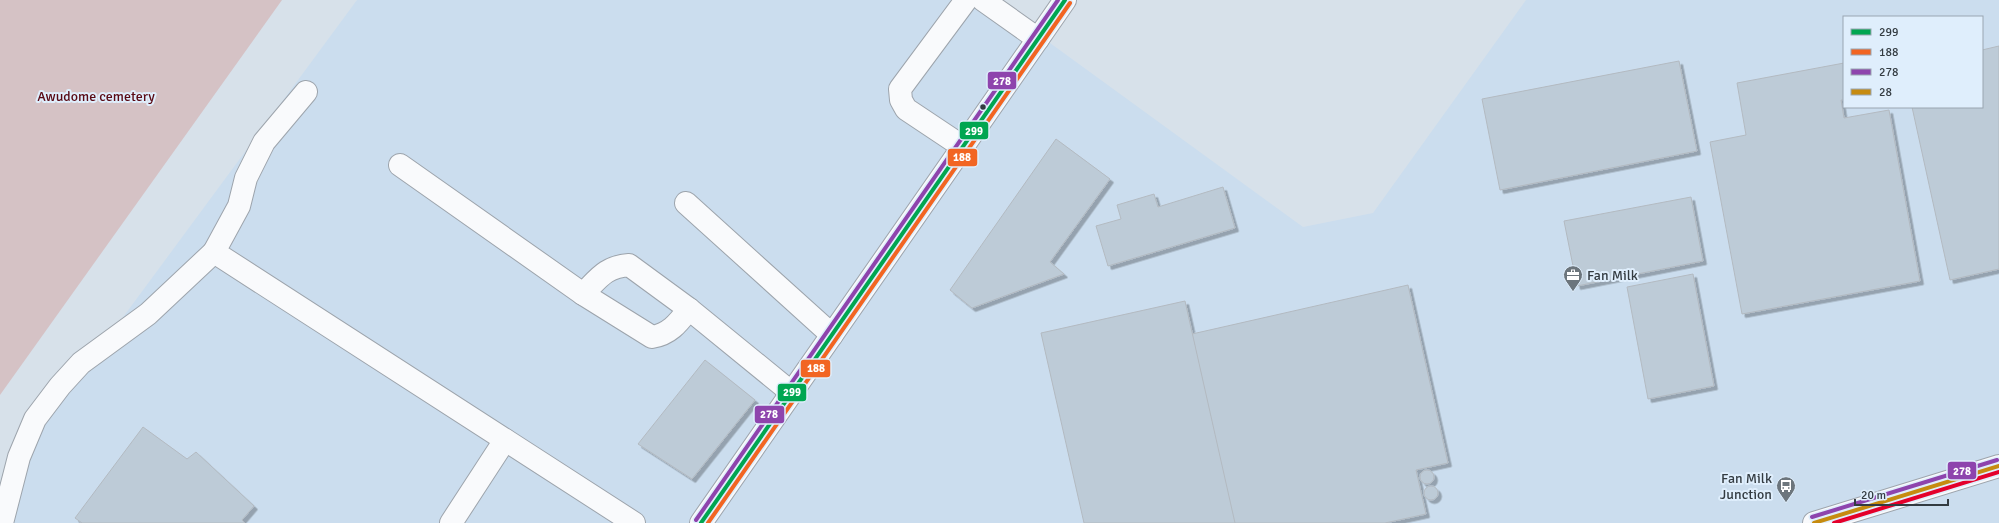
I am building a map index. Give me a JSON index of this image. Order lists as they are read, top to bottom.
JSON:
{
  "parks": ["Awudome cemetery"],
  "places": {
    "office": ["Fan Milk"],
    "bus stop": ["Fan Milk Junction"]
  },
  "lines": [
    "transit line 299",
    "transit line 278",
    "transit line 188",
    "transit line 28"
  ],
  "legend": [
    "299",
    "188",
    "278",
    "28"
  ],
  "scale_bar": "20 m"
}
